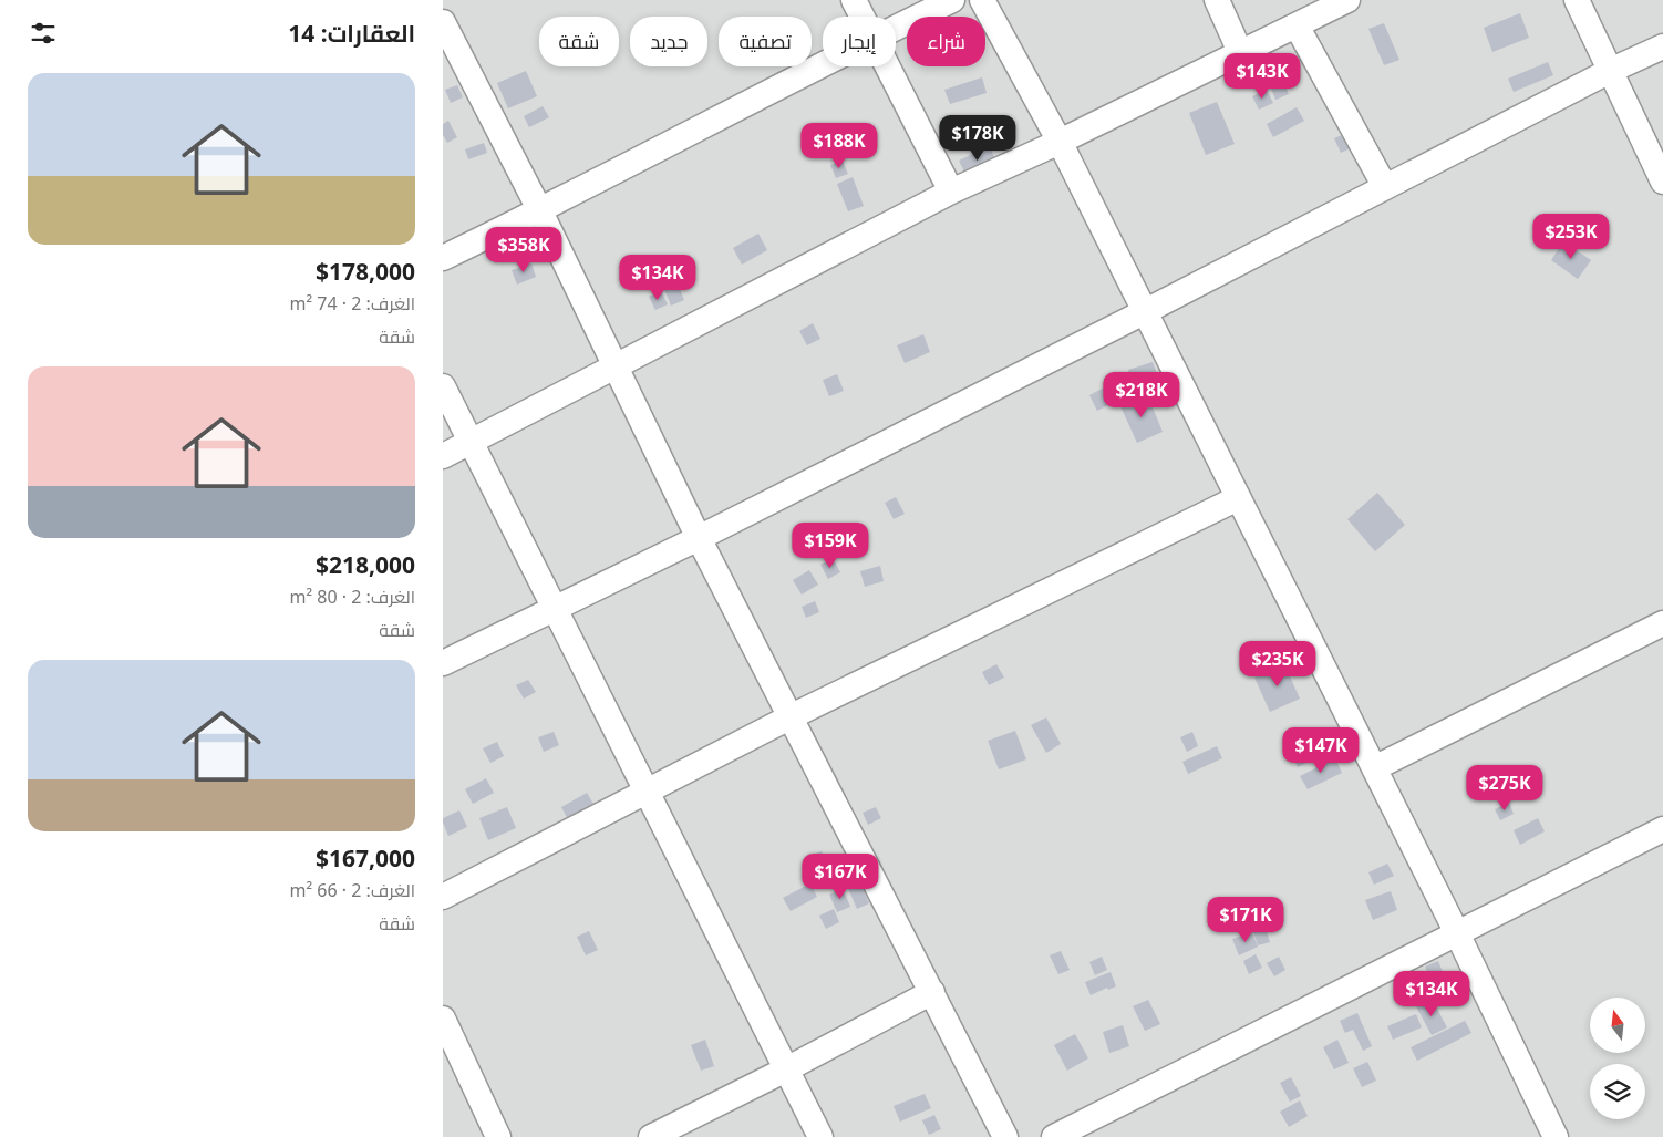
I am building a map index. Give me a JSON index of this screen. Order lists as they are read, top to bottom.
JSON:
{
  "north": "top",
  "page": {
    "heading": "العقارات: 14",
    "chip": [
      "شراء",
      "إيجار",
      "تصفية",
      "جديد",
      "شقة"
    ],
    "price": [
      "$143K",
      "$178K",
      "$188K",
      "$253K",
      "$358K",
      "$134K",
      "$218K",
      "$159K",
      "$235K",
      "$147K",
      "$275K",
      "$167K",
      "$171K",
      "$134K"
    ],
    "list": [
      {
        "name": "$178,000",
        "note": "الغرف: 2 · 74 m² · شقة"
      },
      {
        "name": "$218,000",
        "note": "الغرف: 2 · 80 m² · شقة"
      },
      {
        "name": "$167,000",
        "note": "الغرف: 2 · 66 m² · شقة"
      }
    ]
  }
}
